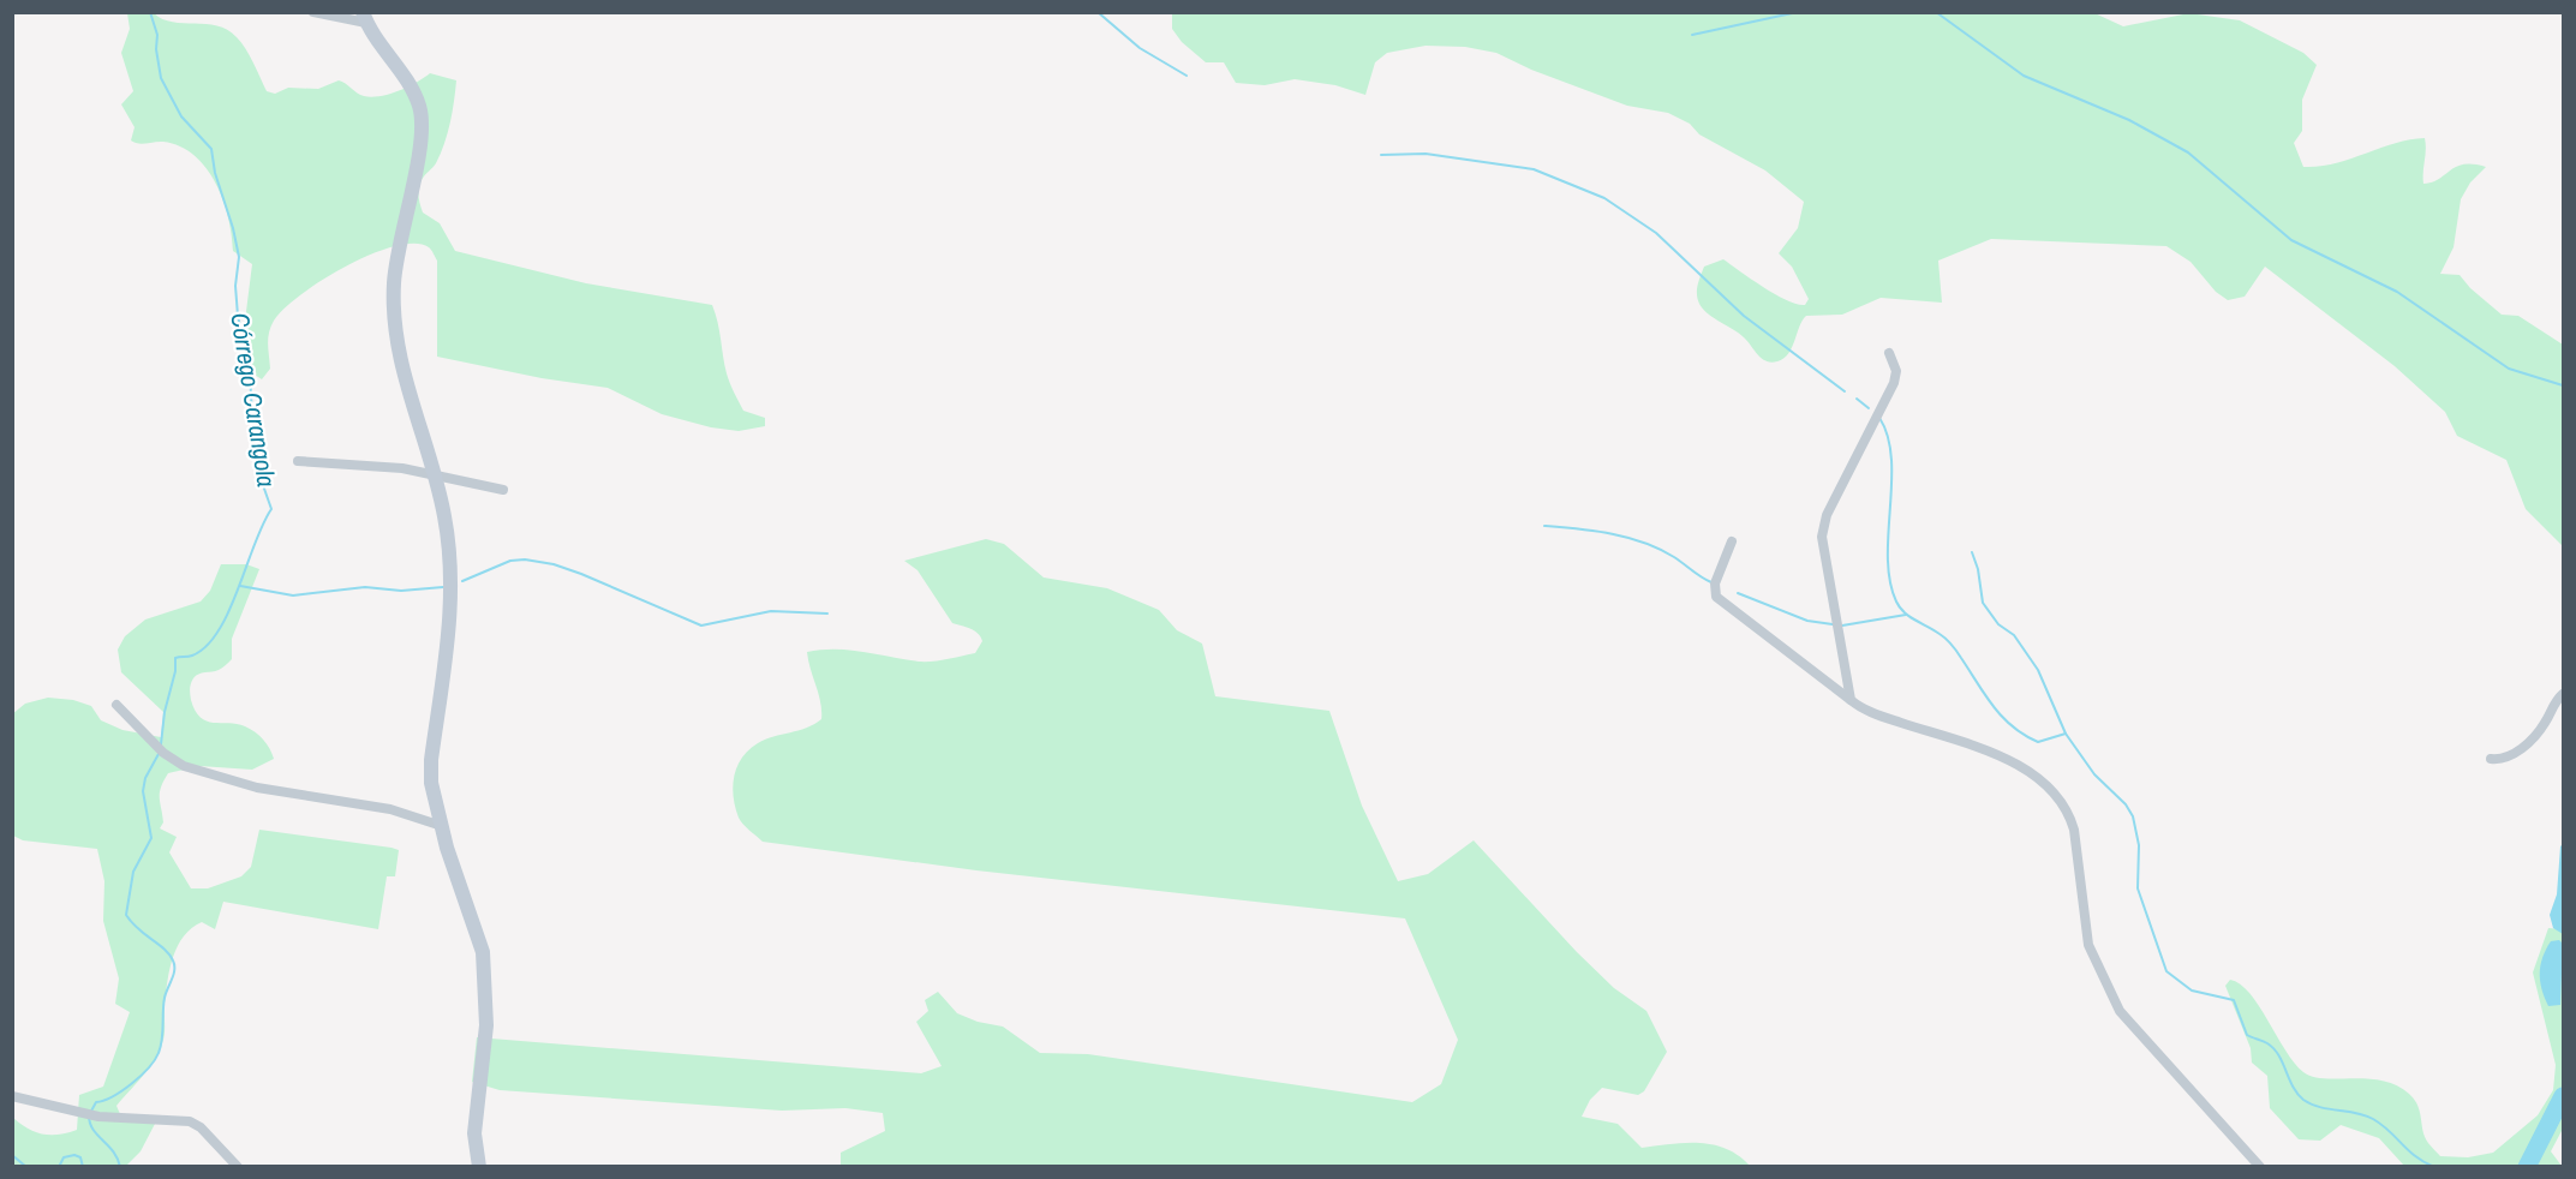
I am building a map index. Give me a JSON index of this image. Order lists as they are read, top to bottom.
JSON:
{
  "water": ["Córrego Carangola"]
}
